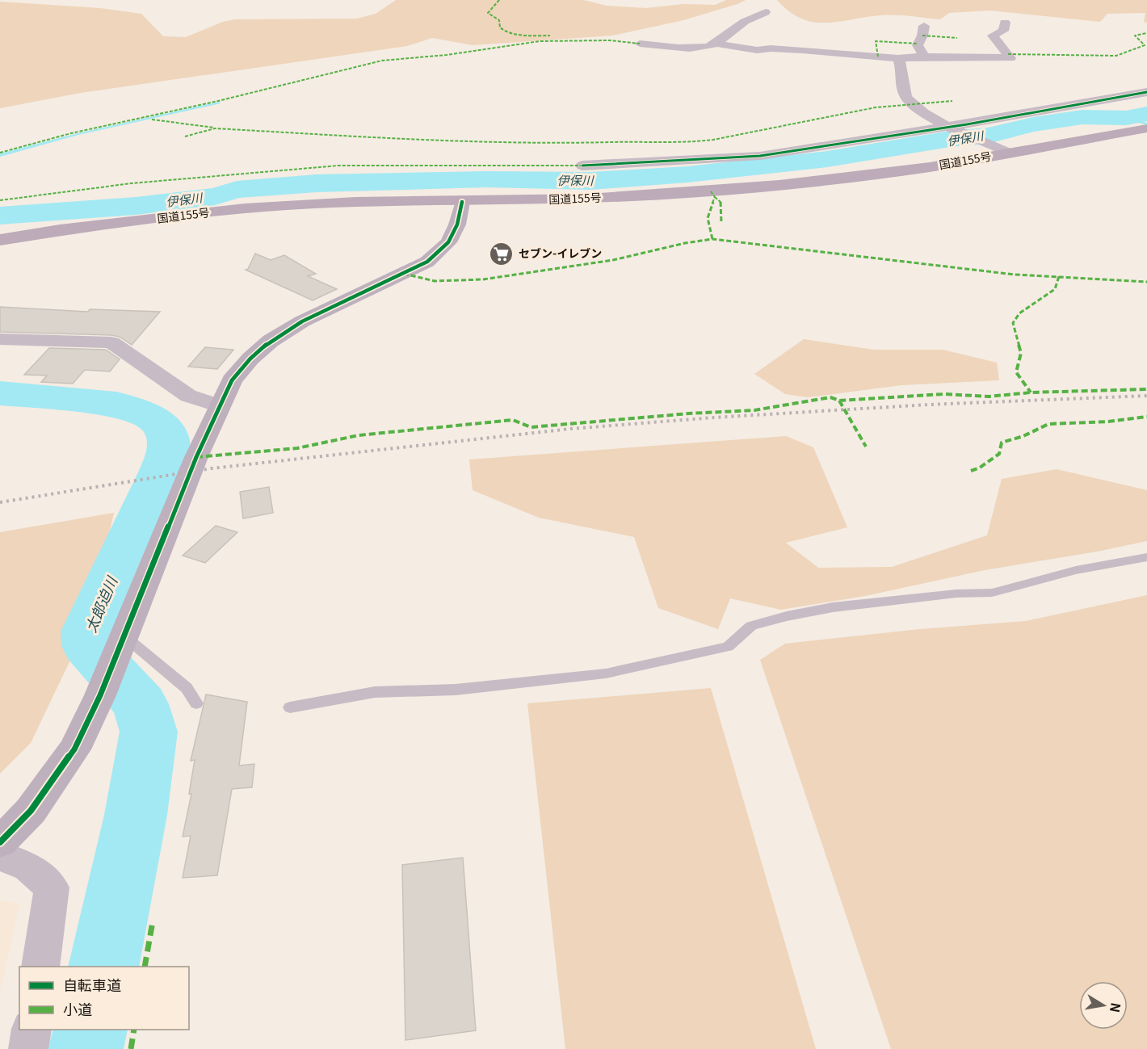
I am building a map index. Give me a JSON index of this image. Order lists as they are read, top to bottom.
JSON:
{
  "streets": {
    "highway": ["国道155号"]
  },
  "water": ["伊保川", "太郎迫川"],
  "places": {
    "supermarket": ["セブン-イレブン"]
  },
  "legend": ["自転車道", "小道"],
  "north": "right"
}
